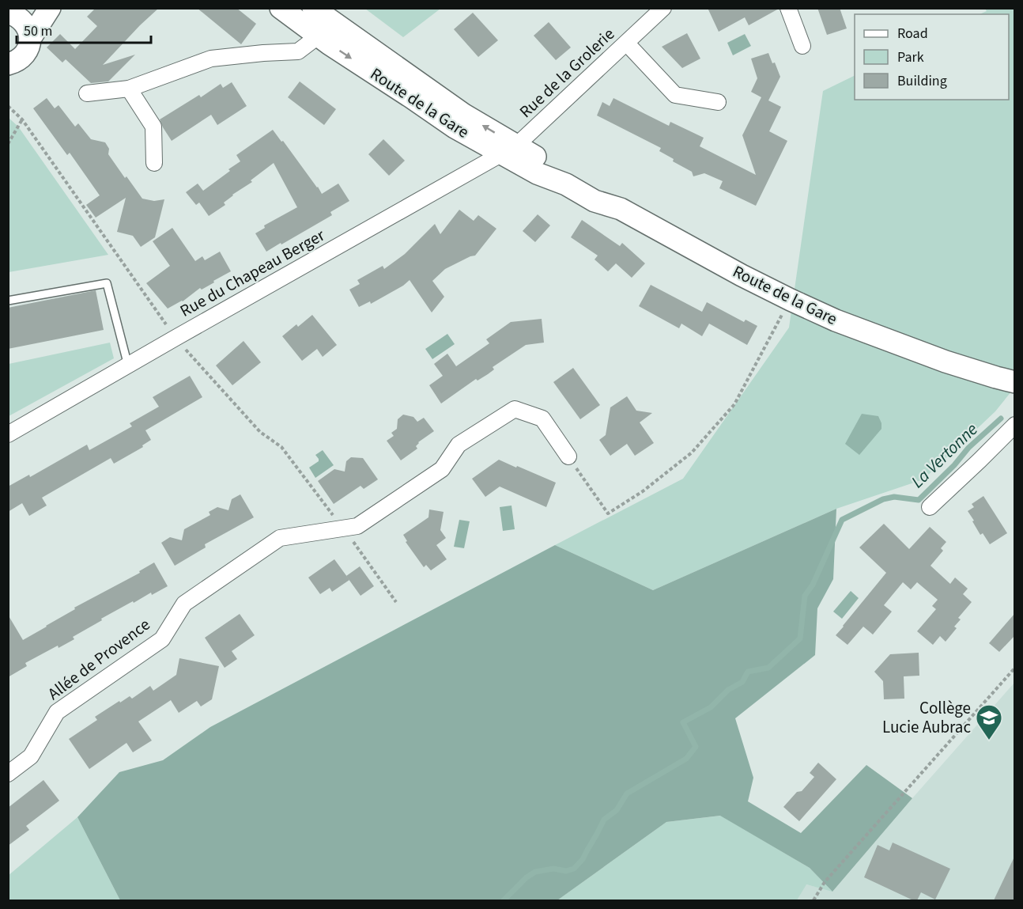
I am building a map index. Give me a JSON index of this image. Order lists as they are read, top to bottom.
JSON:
{
  "streets": {
    "street": [
      "Rue de la Grolerie",
      "Route de la Gare",
      "Rue du Chapeau Berger",
      "Allée de Provence"
    ]
  },
  "crossings": [
    ["Rue de la Grolerie", "Route de la Gare"],
    ["Rue de la Grolerie", "Rue du Chapeau Berger"],
    ["Route de la Gare", "Rue du Chapeau Berger"]
  ],
  "water": ["La Vertonne"],
  "places": {
    "school or university": ["Collège Lucie Aubrac"]
  },
  "legend": ["Road", "Park", "Building"],
  "scale_bar": "50 m"
}
